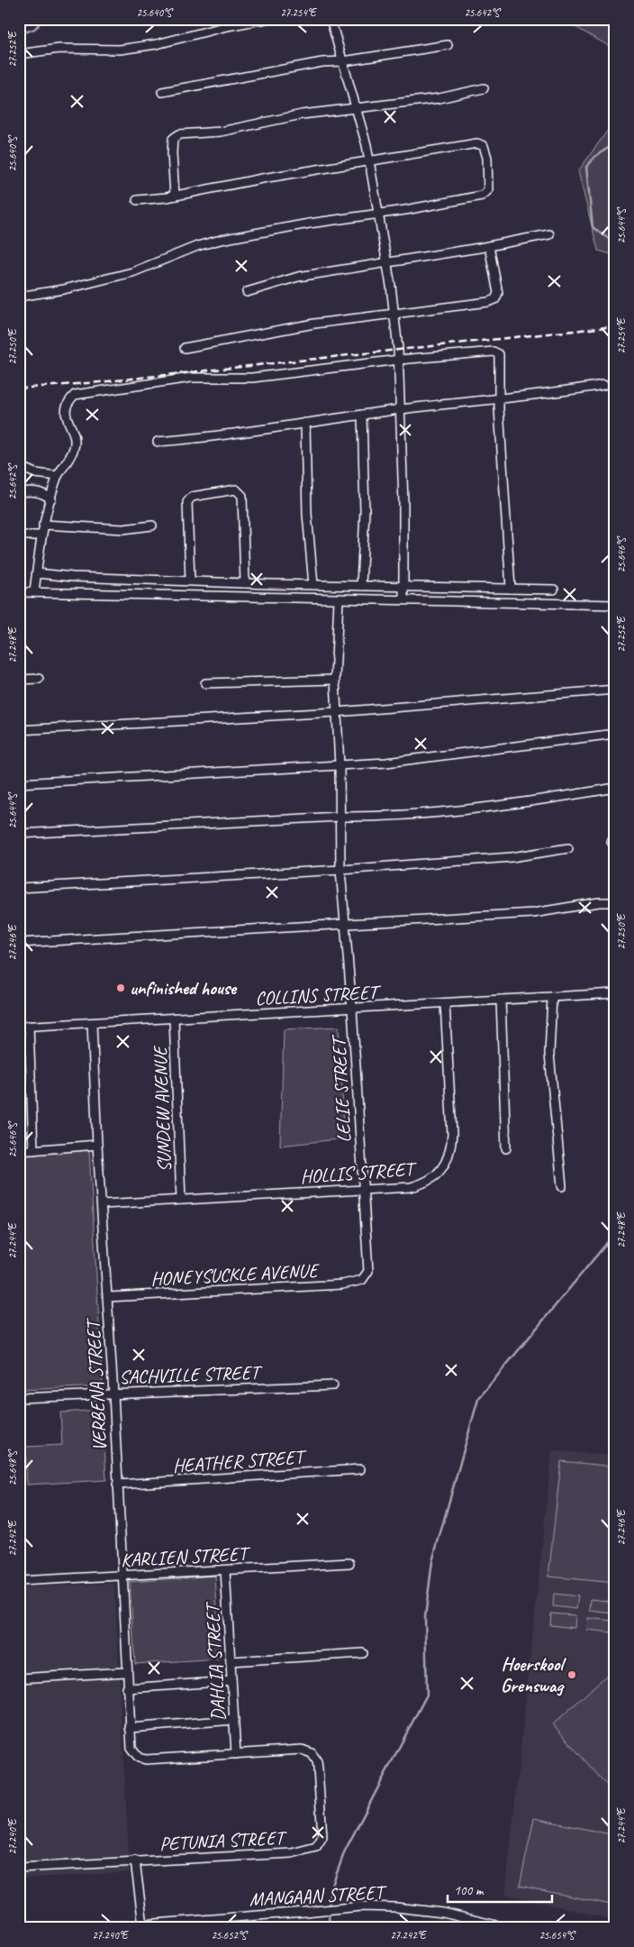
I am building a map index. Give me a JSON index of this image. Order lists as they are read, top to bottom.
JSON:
{
  "streets": {
    "street": [
      "COLLINS STREET",
      "LELIE STREET",
      "SUNDEW AVENUE",
      "HOLLIS STREET",
      "HONEYSUCKLE AVENUE",
      "SACHVILLE STREET",
      "VERBENA STREET",
      "HEATHER STREET",
      "KARLIEN STREET",
      "DAHLIA STREET",
      "PETUNIA STREET",
      "MANGAAN STREET"
    ]
  },
  "crossings": [
    ["COLLINS STREET", "LELIE STREET"],
    ["COLLINS STREET", "SUNDEW AVENUE"],
    ["COLLINS STREET", "HOLLIS STREET"],
    ["COLLINS STREET", "VERBENA STREET"],
    ["LELIE STREET", "HOLLIS STREET"],
    ["LELIE STREET", "HONEYSUCKLE AVENUE"],
    ["SUNDEW AVENUE", "HOLLIS STREET"],
    ["HOLLIS STREET", "VERBENA STREET"],
    ["HONEYSUCKLE AVENUE", "VERBENA STREET"],
    ["SACHVILLE STREET", "VERBENA STREET"],
    ["VERBENA STREET", "HEATHER STREET"],
    ["VERBENA STREET", "KARLIEN STREET"],
    ["VERBENA STREET", "DAHLIA STREET"],
    ["VERBENA STREET", "PETUNIA STREET"],
    ["KARLIEN STREET", "DAHLIA STREET"],
    ["DAHLIA STREET", "PETUNIA STREET"]
  ],
  "places": ["unfinished house", "Hoerskool Grenswag"],
  "scale_bar": "100 m",
  "coordinates": [
    "25.640°S",
    "27.254°E",
    "25.642°S",
    "27.252°E",
    "25.644°S",
    "27.250°E",
    "25.646°S",
    "27.248°E",
    "27.246°E",
    "27.244°E",
    "25.648°S",
    "27.242°E",
    "27.240°E",
    "25.652°S",
    "25.654°S"
  ]
}
